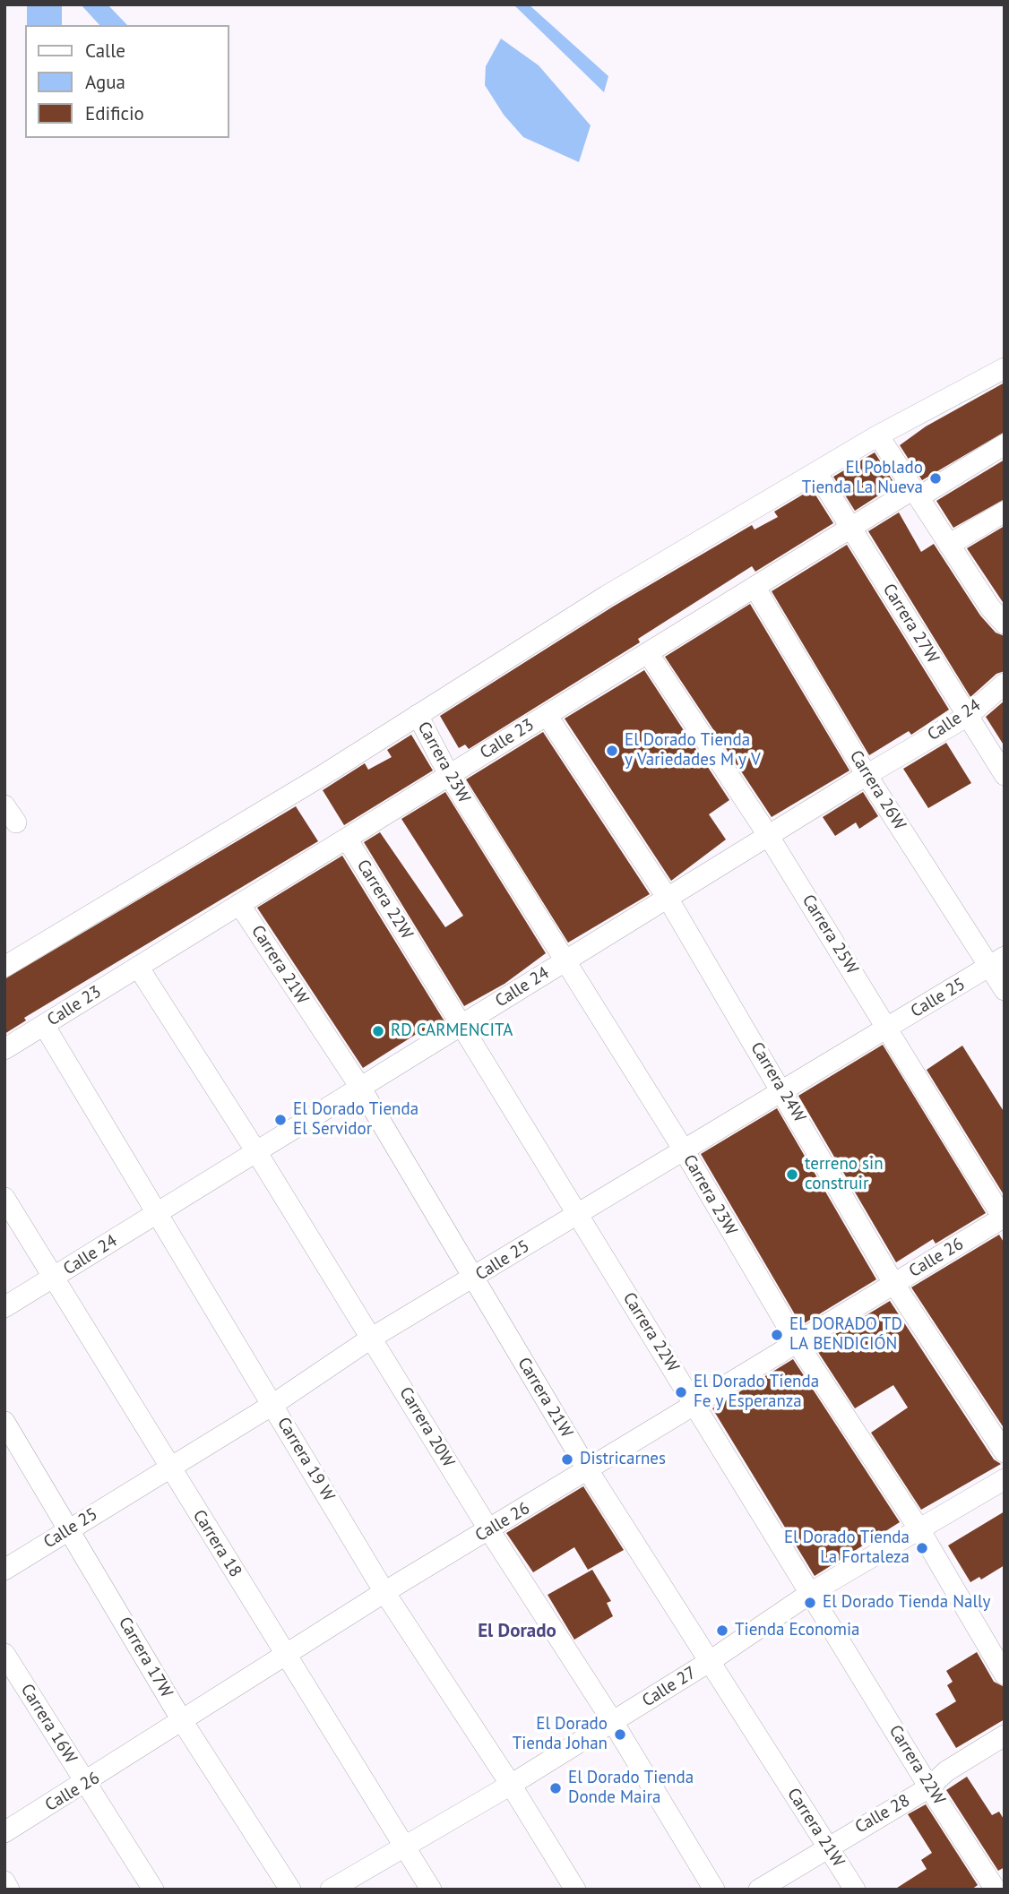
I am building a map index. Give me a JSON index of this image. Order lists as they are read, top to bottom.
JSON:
{
  "streets": {
    "street": [
      "Carrera 27W",
      "Calle 24",
      "Calle 23",
      "Carrera 23W",
      "Carrera 26W",
      "Carrera 22W",
      "Carrera 25W",
      "Carrera 21W",
      "Calle 25",
      "Carrera 24W",
      "Calle 26",
      "Carrera 20W",
      "Carrera 19 W",
      "Carrera 18",
      "Carrera 17W",
      "Calle 27",
      "Carrera 16W",
      "Calle 28"
    ]
  },
  "crossings": [
    ["Carrera 27W", "Calle 24"],
    ["Carrera 27W", "Calle 23"],
    ["Calle 24", "Carrera 23W"],
    ["Calle 24", "Carrera 26W"],
    ["Calle 24", "Carrera 22W"],
    ["Calle 24", "Carrera 25W"],
    ["Calle 24", "Carrera 21W"],
    ["Calle 24", "Carrera 24W"],
    ["Calle 24", "Carrera 20W"],
    ["Calle 24", "Carrera 19 W"],
    ["Calle 24", "Carrera 18"],
    ["Calle 23", "Carrera 23W"],
    ["Calle 23", "Carrera 26W"],
    ["Calle 23", "Carrera 22W"],
    ["Calle 23", "Carrera 25W"],
    ["Calle 23", "Carrera 21W"],
    ["Calle 23", "Carrera 24W"],
    ["Calle 23", "Carrera 20W"],
    ["Calle 23", "Carrera 19 W"],
    ["Carrera 23W", "Calle 25"],
    ["Carrera 23W", "Calle 26"],
    ["Carrera 23W", "Calle 27"],
    ["Carrera 26W", "Calle 25"],
    ["Carrera 22W", "Calle 25"],
    ["Carrera 22W", "Calle 26"],
    ["Carrera 22W", "Calle 27"],
    ["Carrera 22W", "Calle 28"],
    ["Carrera 25W", "Calle 25"],
    ["Carrera 25W", "Calle 26"],
    ["Carrera 21W", "Calle 25"],
    ["Carrera 21W", "Calle 26"],
    ["Carrera 21W", "Calle 27"],
    ["Carrera 21W", "Calle 28"],
    ["Calle 25", "Carrera 24W"],
    ["Calle 25", "Carrera 20W"],
    ["Calle 25", "Carrera 19 W"],
    ["Calle 25", "Carrera 18"],
    ["Calle 25", "Carrera 17W"],
    ["Carrera 24W", "Calle 26"],
    ["Calle 26", "Carrera 20W"],
    ["Calle 26", "Carrera 19 W"],
    ["Calle 26", "Carrera 18"],
    ["Calle 26", "Carrera 17W"],
    ["Calle 26", "Carrera 16W"],
    ["Carrera 20W", "Calle 27"],
    ["Carrera 19 W", "Calle 27"],
    ["Carrera 18", "Calle 27"]
  ],
  "districts": ["El Dorado"],
  "places": [
    "El Poblado Tienda La Nueva",
    "El Dorado Tienda y Variedades M y V",
    "RD CARMENCITA",
    "El Dorado Tienda El Servidor",
    "terreno sin construir",
    "EL DORADO TD LA BENDICIÓN",
    "El Dorado Tienda Fe y Esperanza",
    "Districarnes",
    "El Dorado Tienda La Fortaleza",
    "El Dorado Tienda Nally",
    "Tienda Economia",
    "El Dorado Tienda Johan",
    "El Dorado Tienda Donde Maira"
  ],
  "legend": ["Calle", "Agua", "Edificio"]
}
